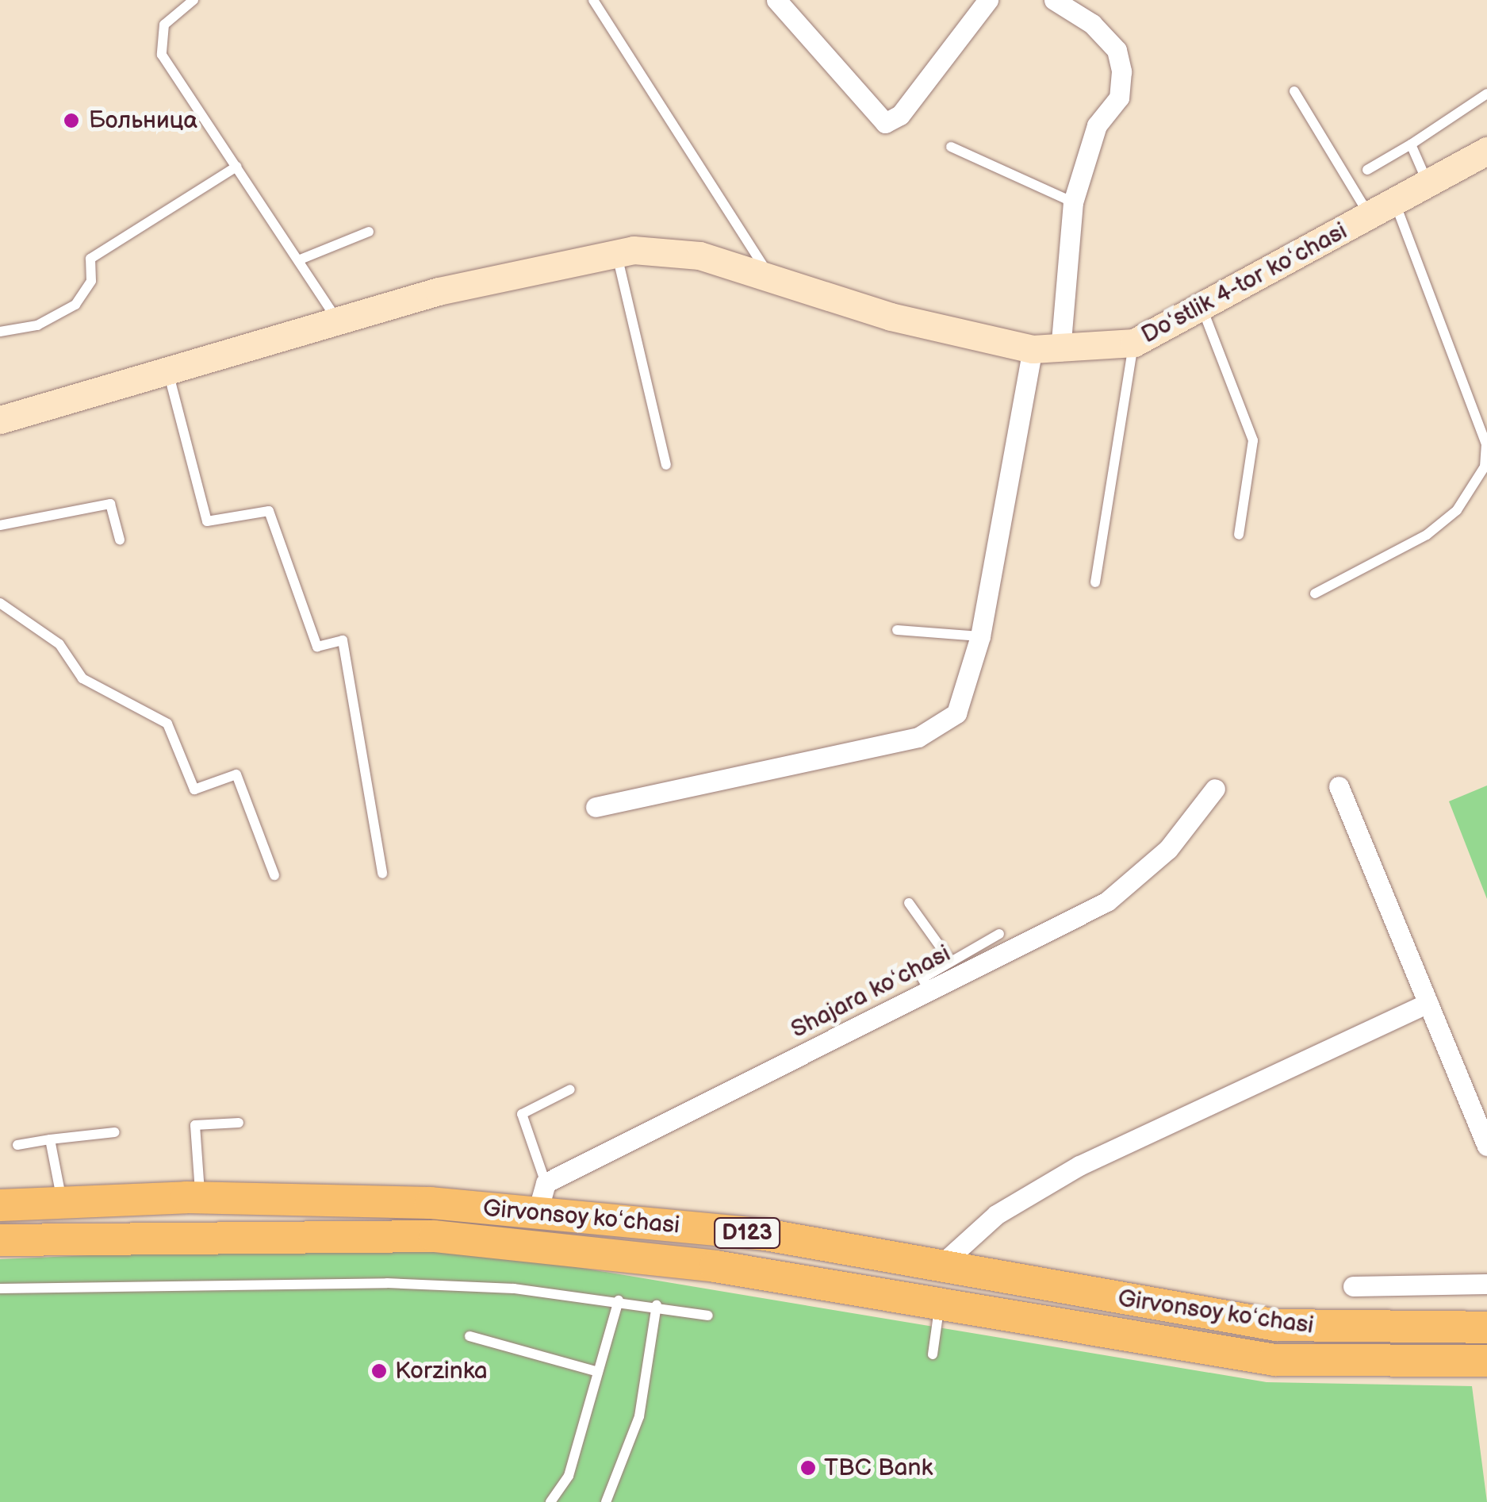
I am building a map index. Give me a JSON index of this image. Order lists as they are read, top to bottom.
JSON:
{
  "streets": {
    "main road": ["Girvonsoy koʻchasi", "D123"],
    "street": ["Doʻstlik 4-tor koʻchasi", "Shajara koʻchasi"]
  },
  "places": ["Больница", "Korzinka", "TBC Bank"]
}
